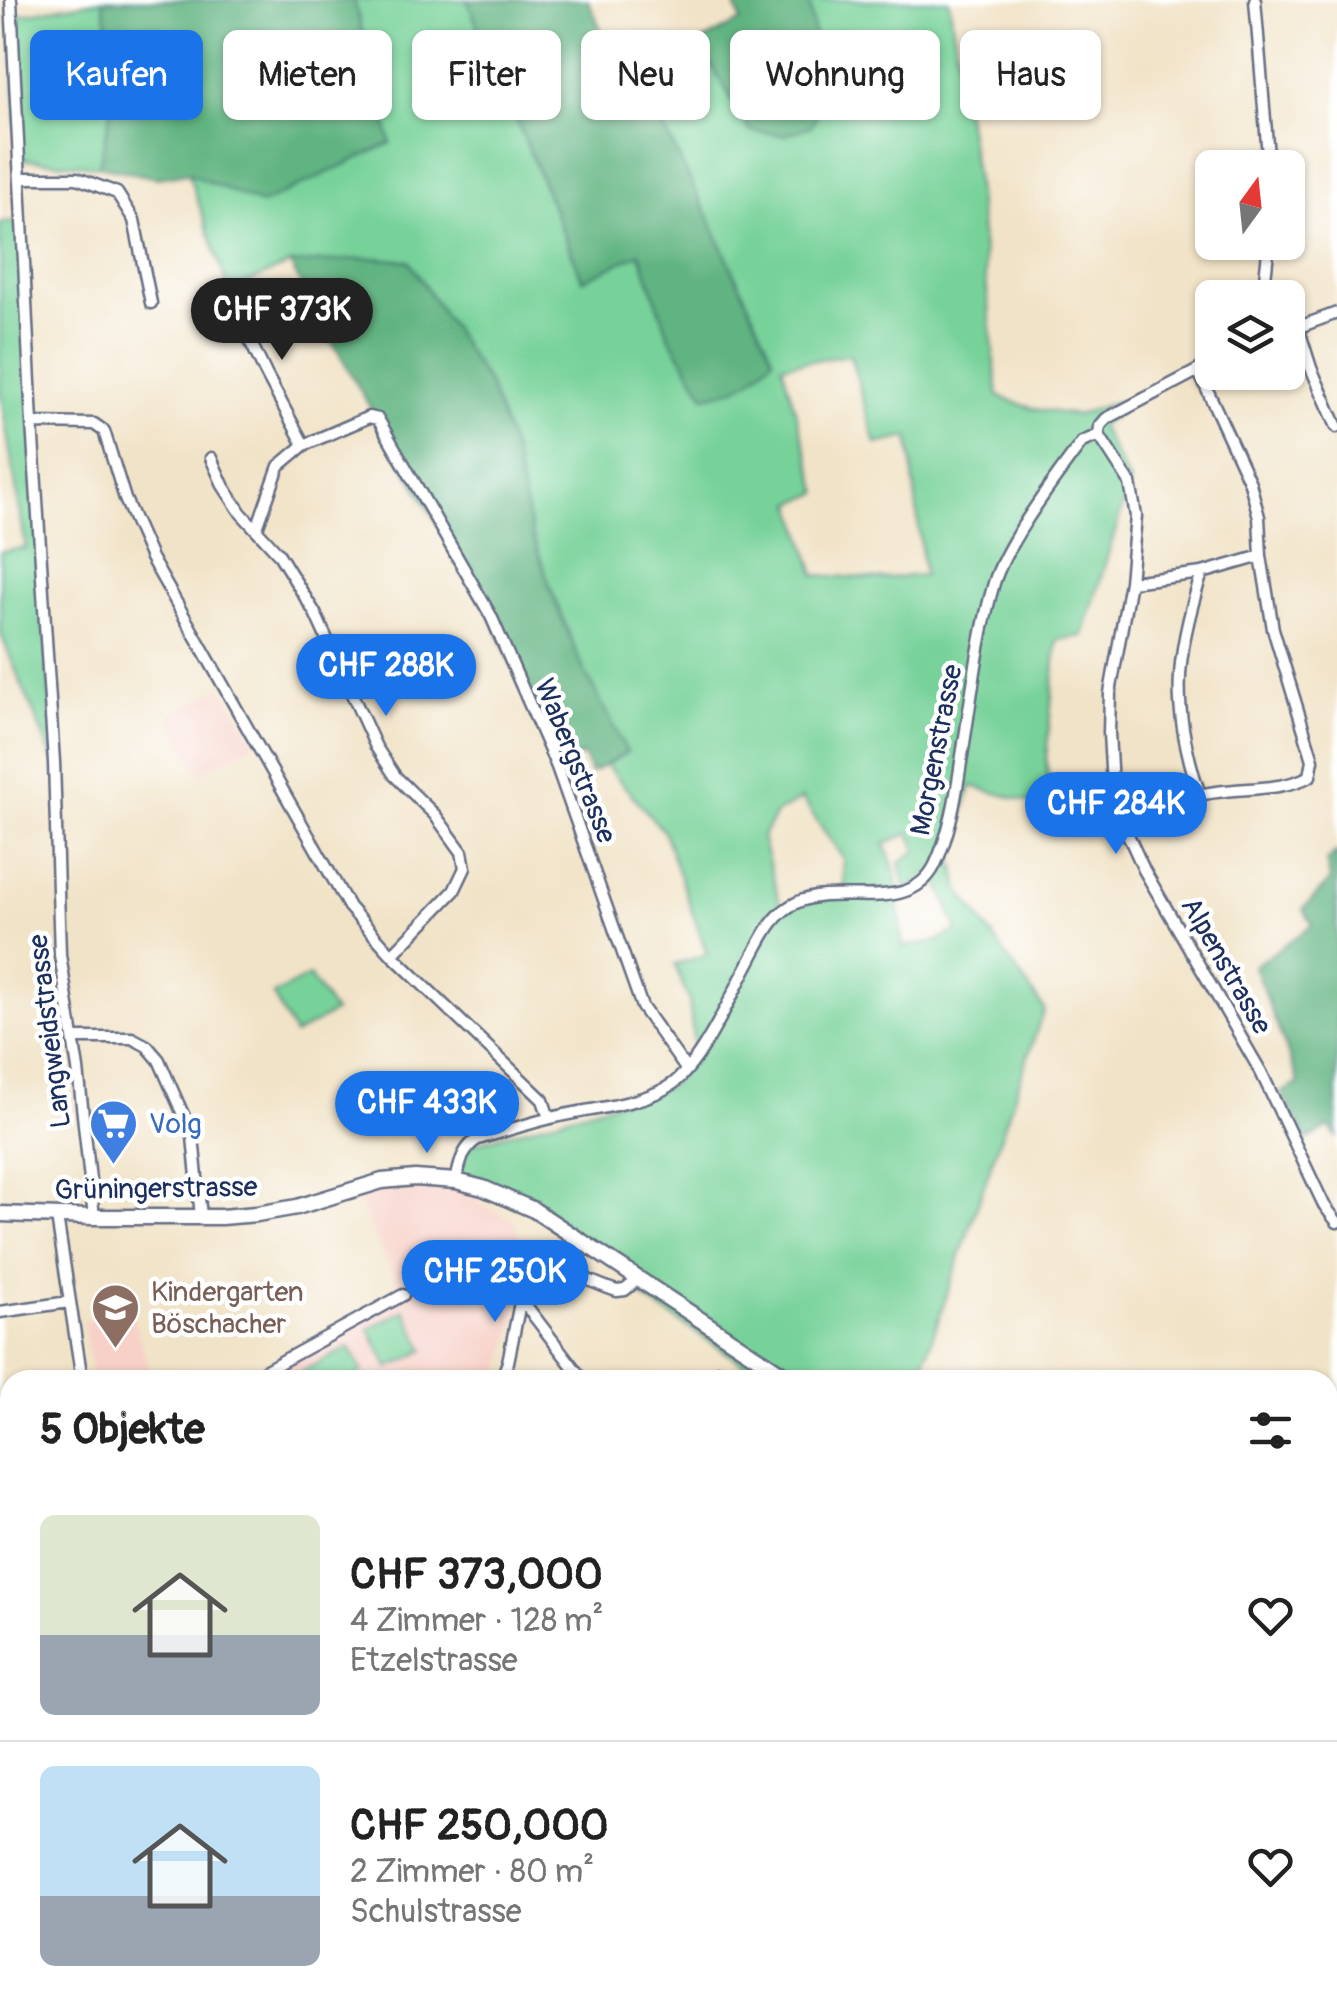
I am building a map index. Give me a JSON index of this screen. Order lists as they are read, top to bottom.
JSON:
{
  "streets": {
    "main road": ["Grüningerstrasse"],
    "street": [
      "Morgenstrasse",
      "Wabergstrasse",
      "Alpenstrasse",
      "Langweidstrasse"
    ]
  },
  "crossings": [
    ["Morgenstrasse", "Wabergstrasse"],
    ["Morgenstrasse", "Alpenstrasse"],
    ["Morgenstrasse", "Grüningerstrasse"],
    ["Langweidstrasse", "Grüningerstrasse"]
  ],
  "places": {
    "supermarket": ["Volg"],
    "school or university": ["Kindergarten Böschacher"]
  },
  "north": "top",
  "page": {
    "chip": [
      "Kaufen",
      "Mieten",
      "Filter",
      "Neu",
      "Wohnung",
      "Haus"
    ],
    "price": [
      "CHF 373K",
      "CHF 288K",
      "CHF 284K",
      "CHF 433K",
      "CHF 250K"
    ],
    "heading": "5 Objekte",
    "list": [
      {
        "name": "CHF 373,000",
        "note": "4 Zimmer · 128 m² · Etzelstrasse"
      },
      {
        "name": "CHF 250,000",
        "note": "2 Zimmer · 80 m² · Schulstrasse"
      }
    ]
  }
}
